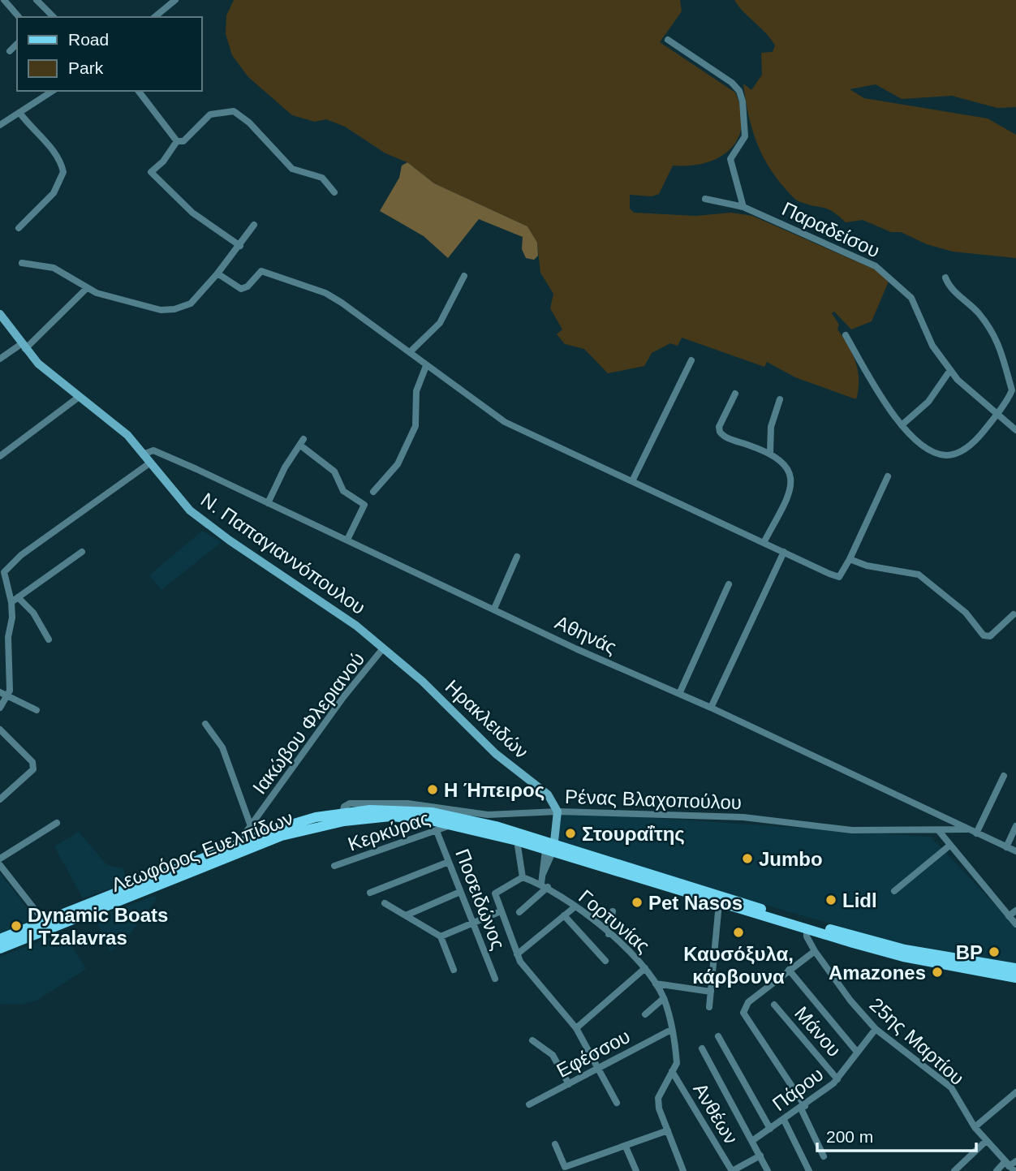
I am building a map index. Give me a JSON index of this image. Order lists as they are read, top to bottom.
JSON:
{
  "streets": {
    "main road": ["Λεωφόρος Ευελπίδων"],
    "street": [
      "Παραδείσου",
      "Ν. Παπαγιαννόπουλου",
      "Αθηνάς",
      "Ηρακλειδών",
      "Ιακώβου Φλεριανού",
      "Ρένας Βλαχοπούλου",
      "Κερκύρας",
      "Ποσειδώνος",
      "Γορτυνίας",
      "Μάνου",
      "25ης Μαρτίου",
      "Εφέσσου",
      "Πάρου",
      "Ανθέων"
    ]
  },
  "crossings": [
    ["Ν. Παπαγιαννόπουλου", "Αθηνάς"],
    ["Ν. Παπαγιαννόπουλου", "Ηρακλειδών"],
    ["Ν. Παπαγιαννόπουλου", "Ιακώβου Φλεριανού"],
    ["Αθηνάς", "Ρένας Βλαχοπούλου"],
    ["Ηρακλειδών", "Ιακώβου Φλεριανού"],
    ["Ηρακλειδών", "Ρένας Βλαχοπούλου"],
    ["Ιακώβου Φλεριανού", "Λεωφόρος Ευελπίδων"],
    ["Ρένας Βλαχοπούλου", "Λεωφόρος Ευελπίδων"],
    ["Κερκύρας", "Λεωφόρος Ευελπίδων"],
    ["Κερκύρας", "Ποσειδώνος"],
    ["Λεωφόρος Ευελπίδων", "25ης Μαρτίου"],
    ["Γορτυνίας", "Εφέσσου"],
    ["Γορτυνίας", "Ανθέων"],
    ["Μάνου", "Πάρου"],
    ["25ης Μαρτίου", "Πάρου"]
  ],
  "places": [
    "Η Ήπειρος",
    "Στουραΐτης",
    "Jumbo",
    "Lidl",
    "Pet Nasos",
    "Dynamic Boats | Tzalavras",
    "Καυσόξυλα, κάρβουνα",
    "BP",
    "Amazones"
  ],
  "legend": ["Road", "Park"],
  "scale_bar": "200 m"
}
